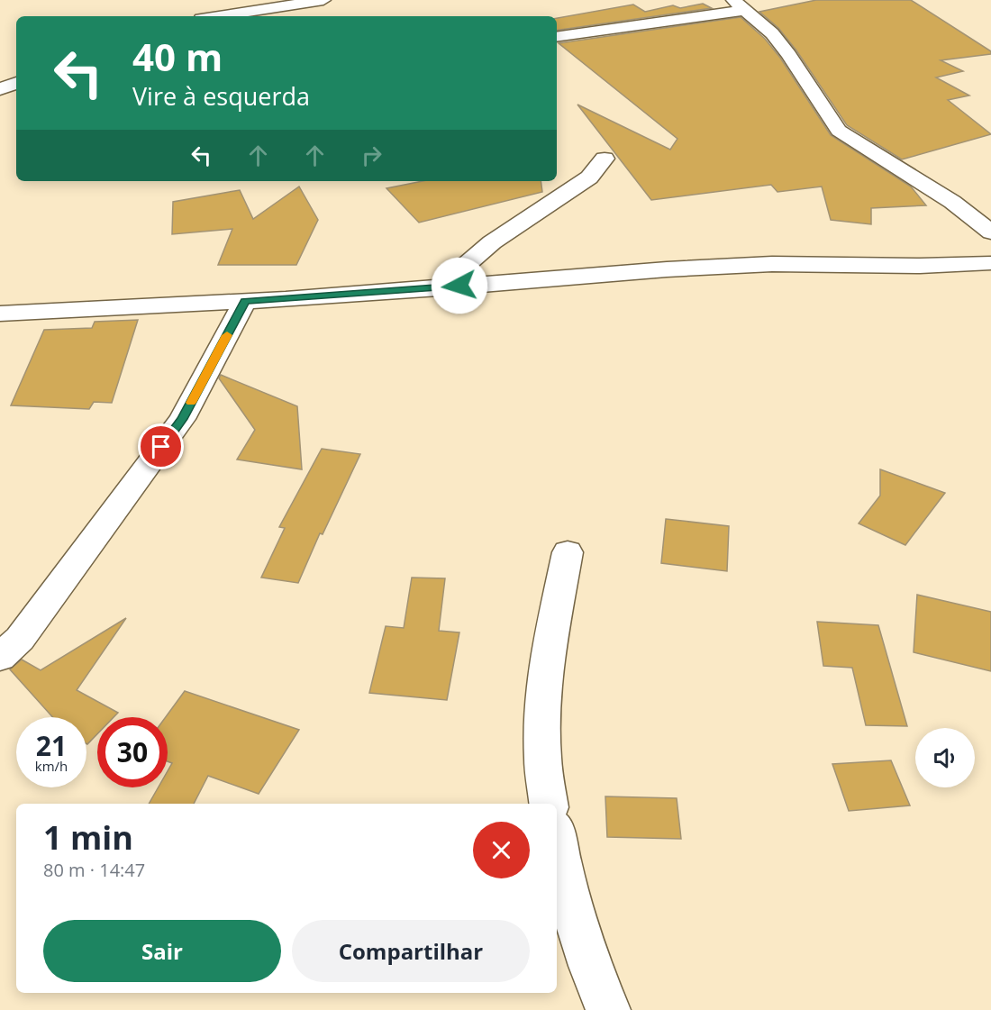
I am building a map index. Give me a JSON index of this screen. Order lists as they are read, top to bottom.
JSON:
{
  "page": {
    "turn": ["40 m", "Vire à esquerda"],
    "speed": "21 km/h",
    "limit": "30",
    "heading": ["1 min", "80 m · 14:47"],
    "buttons": ["Sair", "Compartilhar"]
  }
}
